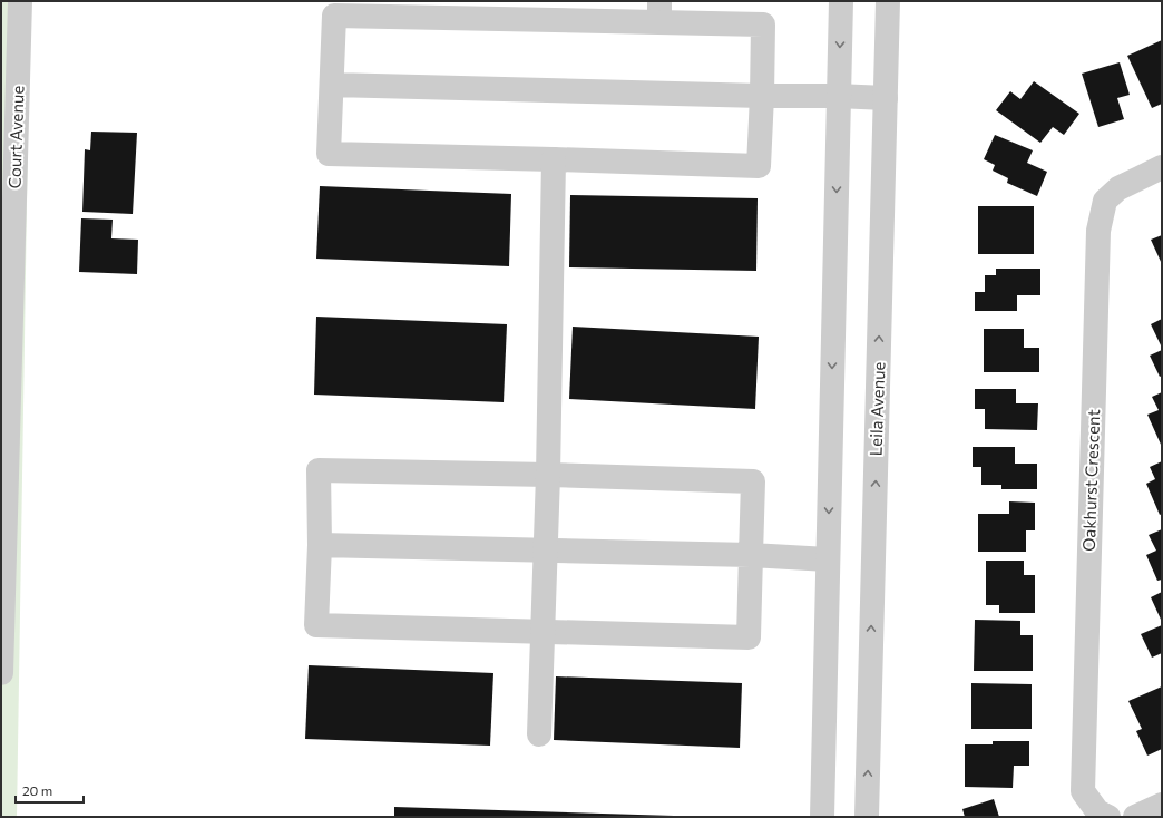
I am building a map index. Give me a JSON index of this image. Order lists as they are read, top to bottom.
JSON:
{
  "streets": {
    "street": ["Court Avenue", "Leila Avenue", "Oakhurst Crescent"]
  },
  "scale_bar": "20 m"
}
